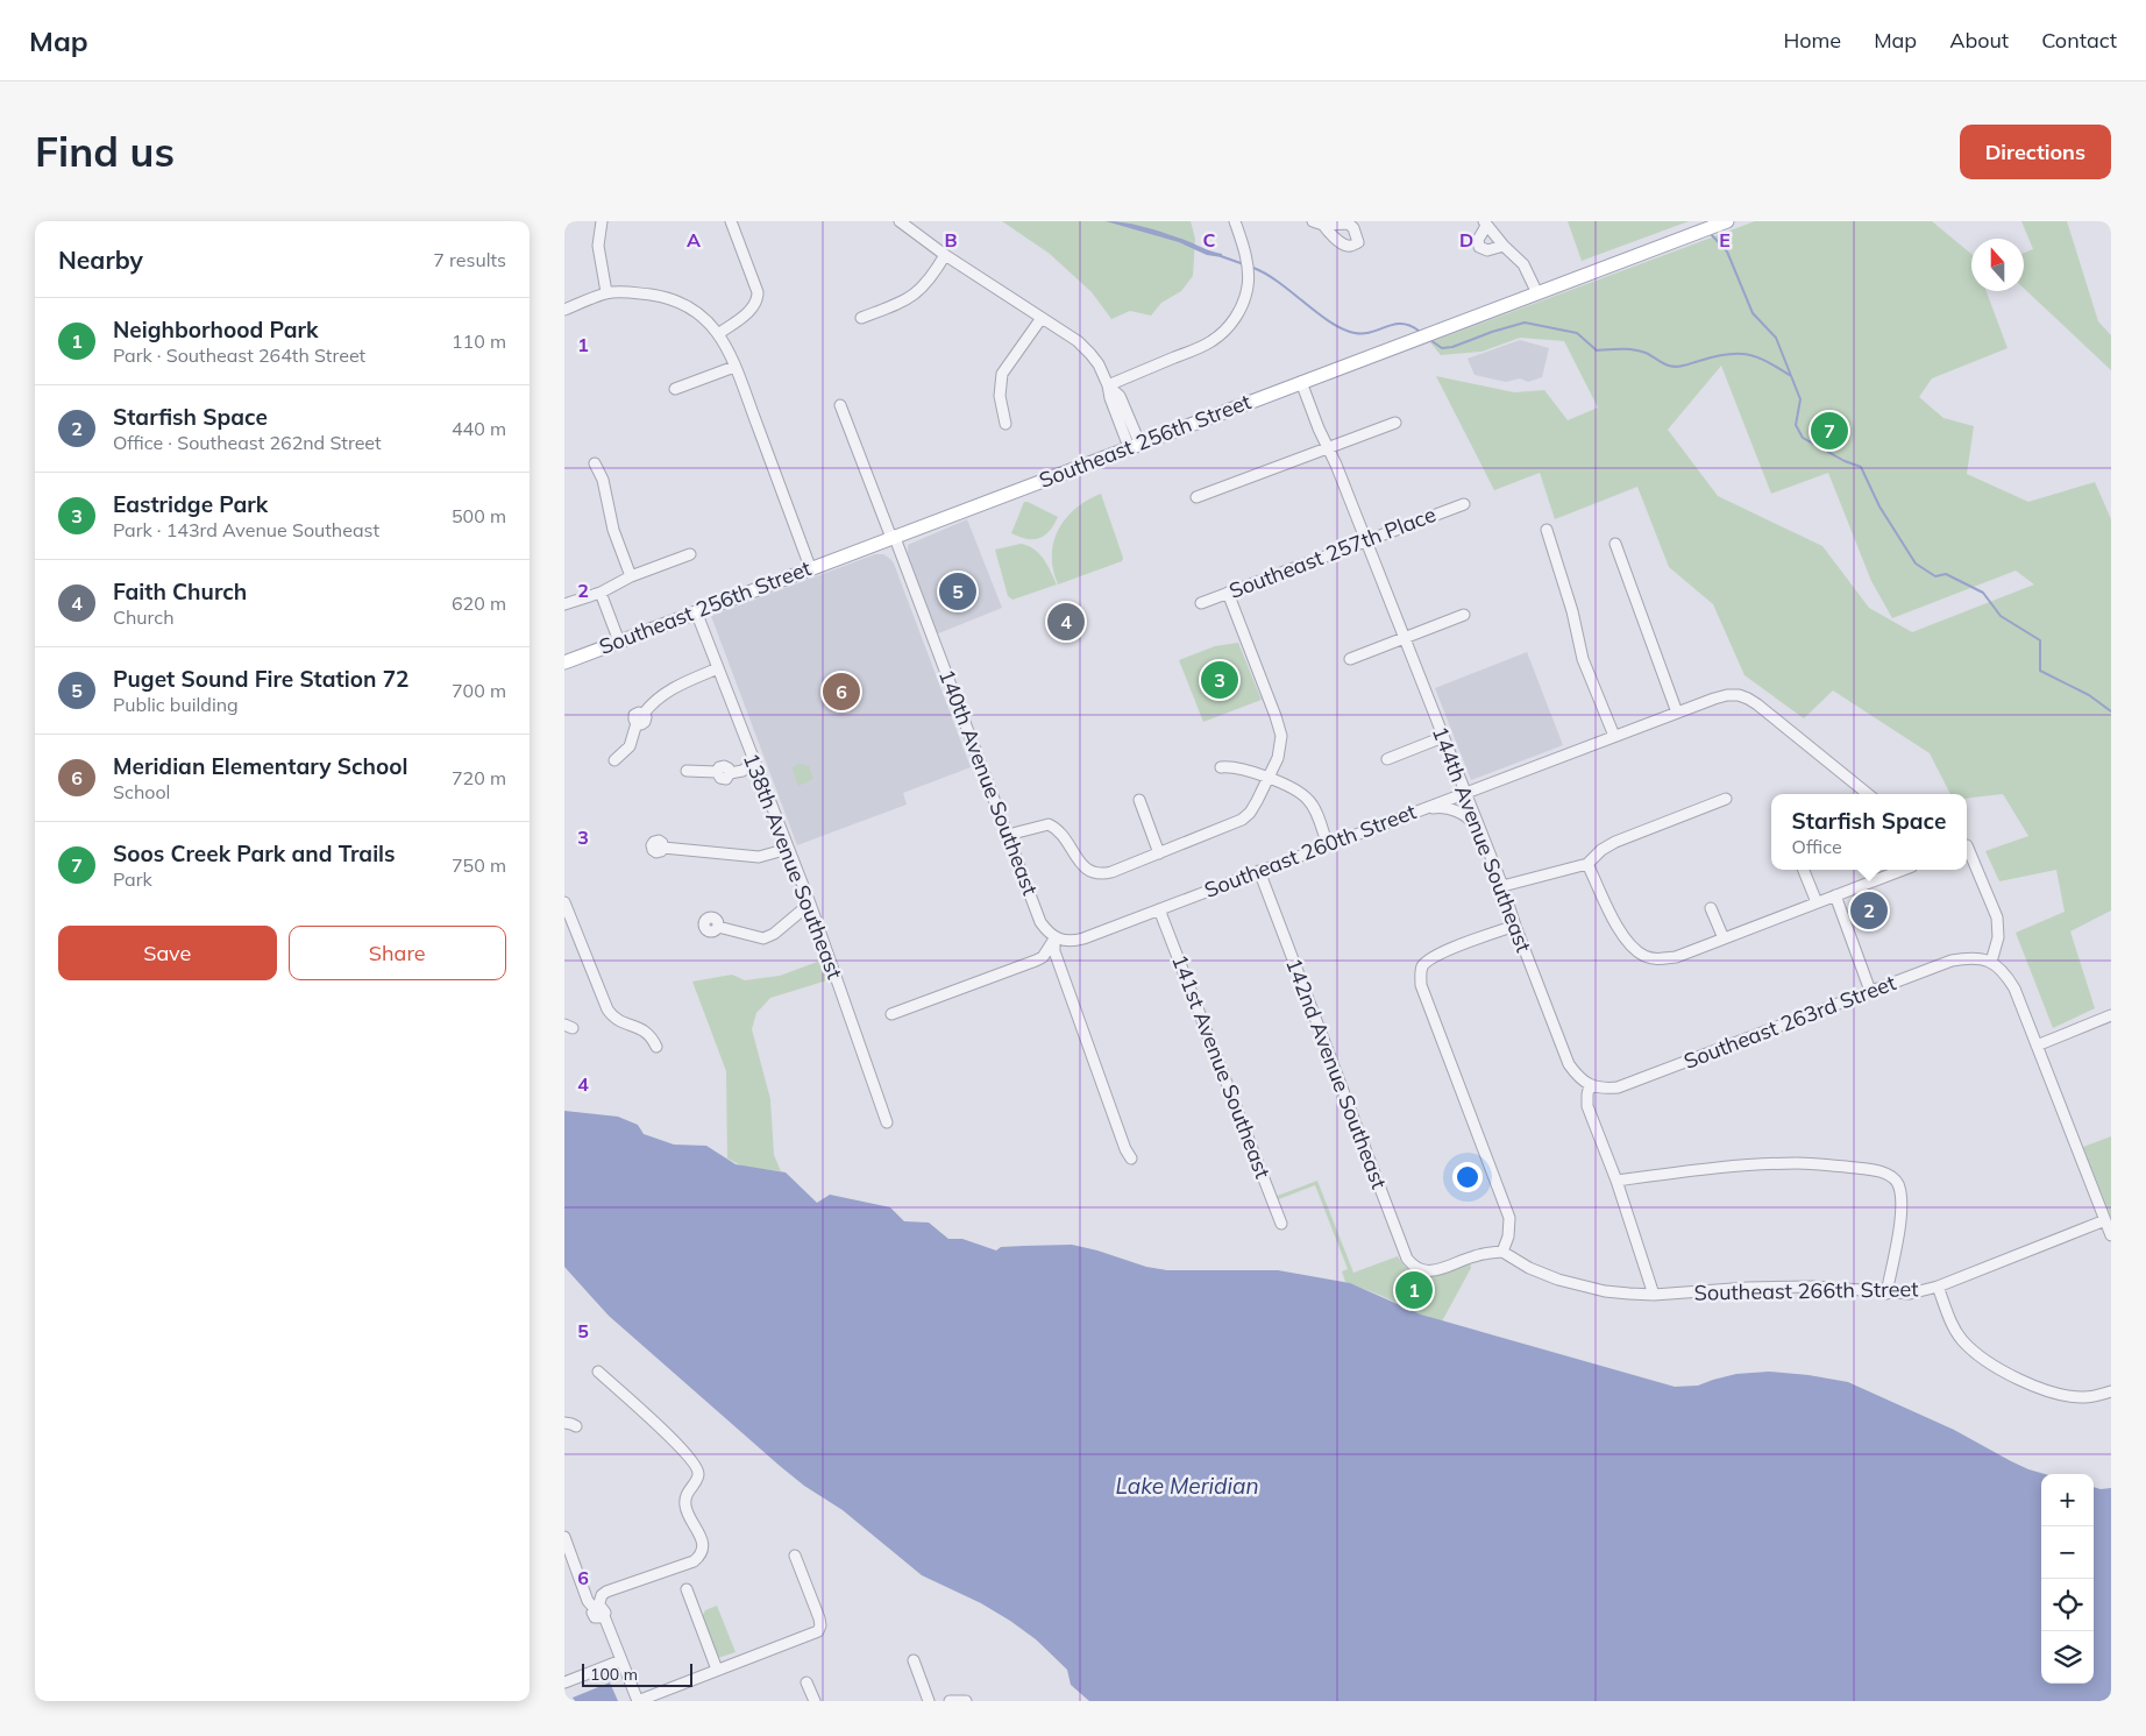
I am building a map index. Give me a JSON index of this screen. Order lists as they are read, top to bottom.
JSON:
{
  "streets": {
    "main road": ["Southeast 256th Street"],
    "street": [
      "Southeast 257th Place",
      "140th Avenue Southeast",
      "144th Avenue Southeast",
      "Southeast 260th Street",
      "138th Avenue Southeast",
      "Southeast 263rd Street",
      "141st Avenue Southeast",
      "142nd Avenue Southeast",
      "Southeast 266th Street"
    ]
  },
  "crossings": [
    ["Southeast 256th Street", "140th Avenue Southeast"],
    ["Southeast 256th Street", "144th Avenue Southeast"],
    ["Southeast 256th Street", "138th Avenue Southeast"],
    ["Southeast 257th Place", "144th Avenue Southeast"],
    ["140th Avenue Southeast", "Southeast 260th Street"],
    ["144th Avenue Southeast", "Southeast 260th Street"],
    ["144th Avenue Southeast", "Southeast 263rd Street"],
    ["Southeast 260th Street", "141st Avenue Southeast"],
    ["Southeast 260th Street", "142nd Avenue Southeast"],
    ["142nd Avenue Southeast", "Southeast 266th Street"]
  ],
  "water": ["Lake Meridian"],
  "scale_bar": "100 m",
  "north": "top",
  "page": {
    "header": "Map",
    "nav": [
      "Home",
      "Map",
      "About",
      "Contact"
    ],
    "buttons": [
      "Directions",
      ["Save", "Share"]
    ],
    "title": "Find us",
    "heading": ["Nearby", "7 results"],
    "list": [
      {
        "mark": "1",
        "name": "Neighborhood Park",
        "note": "Park · Southeast 264th Street",
        "value": "110 m"
      },
      {
        "mark": "2",
        "name": "Starfish Space",
        "note": "Office · Southeast 262nd Street",
        "value": "440 m"
      },
      {
        "mark": "3",
        "name": "Eastridge Park",
        "note": "Park · 143rd Avenue Southeast",
        "value": "500 m"
      },
      {
        "mark": "4",
        "name": "Faith Church",
        "note": "Church",
        "value": "620 m"
      },
      {
        "mark": "5",
        "name": "Puget Sound Fire Station 72",
        "note": "Public building",
        "value": "700 m"
      },
      {
        "mark": "6",
        "name": "Meridian Elementary School",
        "note": "School",
        "value": "720 m"
      },
      {
        "mark": "7",
        "name": "Soos Creek Park and Trails",
        "note": "Park",
        "value": "750 m"
      }
    ],
    "pins": [
      "7",
      "5",
      "4",
      "3",
      "6",
      "2",
      "1"
    ],
    "popup": ["Starfish Space", "Office"],
    "map_buttons": ["+", "−"],
    "scale": "100 m"
  },
  "grid": {
    "columns": [
      "A",
      "B",
      "C",
      "D",
      "E"
    ],
    "rows": [
      "1",
      "2",
      "3",
      "4",
      "5",
      "6"
    ]
  }
}
